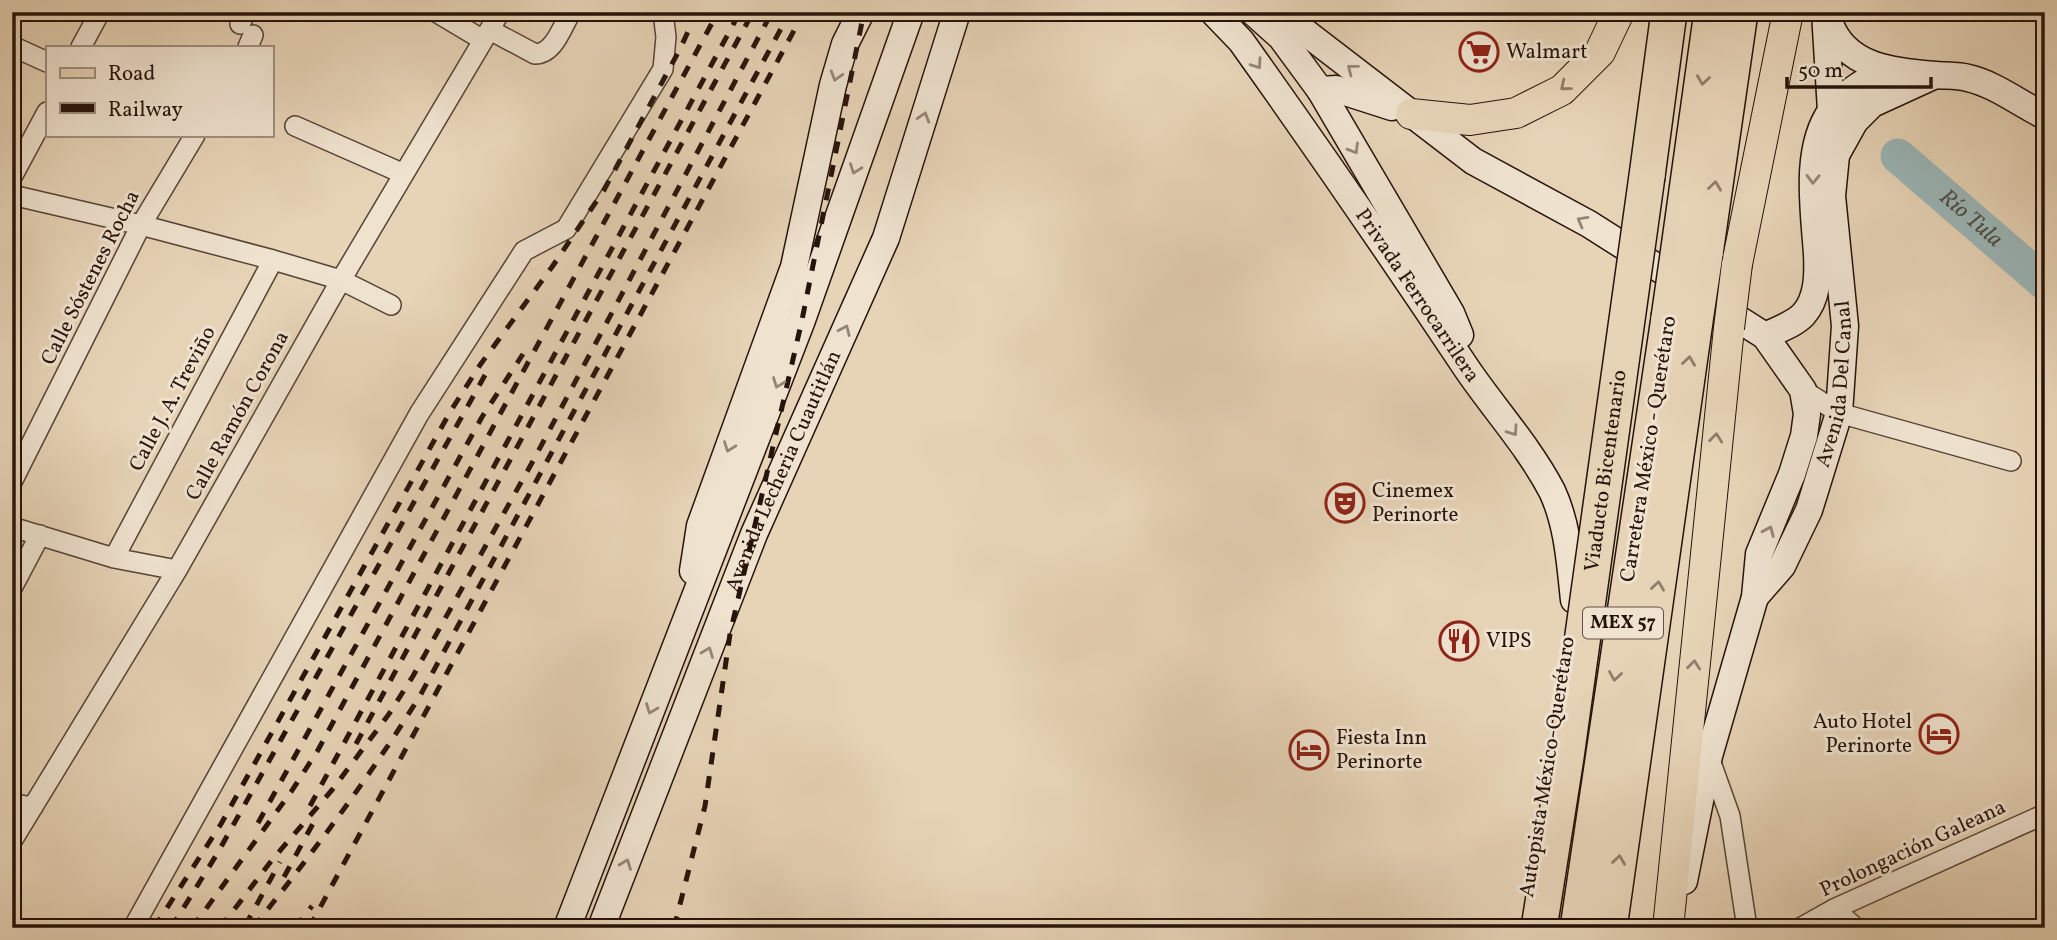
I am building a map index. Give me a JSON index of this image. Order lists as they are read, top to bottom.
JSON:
{
  "streets": {
    "highway": ["Carretera México - Querétaro", "Viaducto Bicentenario", "MEX 57"],
    "main road": [
      "Privada Ferrocarrilera",
      "Avenida Del Canal",
      "Avenida Lecheria Cuautitlán",
      "Autopista México-Querétaro"
    ],
    "street": [
      "Calle Sóstenes Rocha",
      "Calle J. A. Treviño",
      "Calle Ramón Corona",
      "Prolongación Galeana"
    ]
  },
  "crossings": [
    ["Privada Ferrocarrilera", "Autopista México-Querétaro"]
  ],
  "water": ["Río Tula"],
  "places": {
    "supermarket": ["Walmart"],
    "theatre": ["Cinemex Perinorte"],
    "restaurant": ["VIPS"],
    "hotel": ["Auto Hotel Perinorte", "Fiesta Inn Perinorte"]
  },
  "legend": ["Road", "Railway"],
  "scale_bar": "50 m"
}
